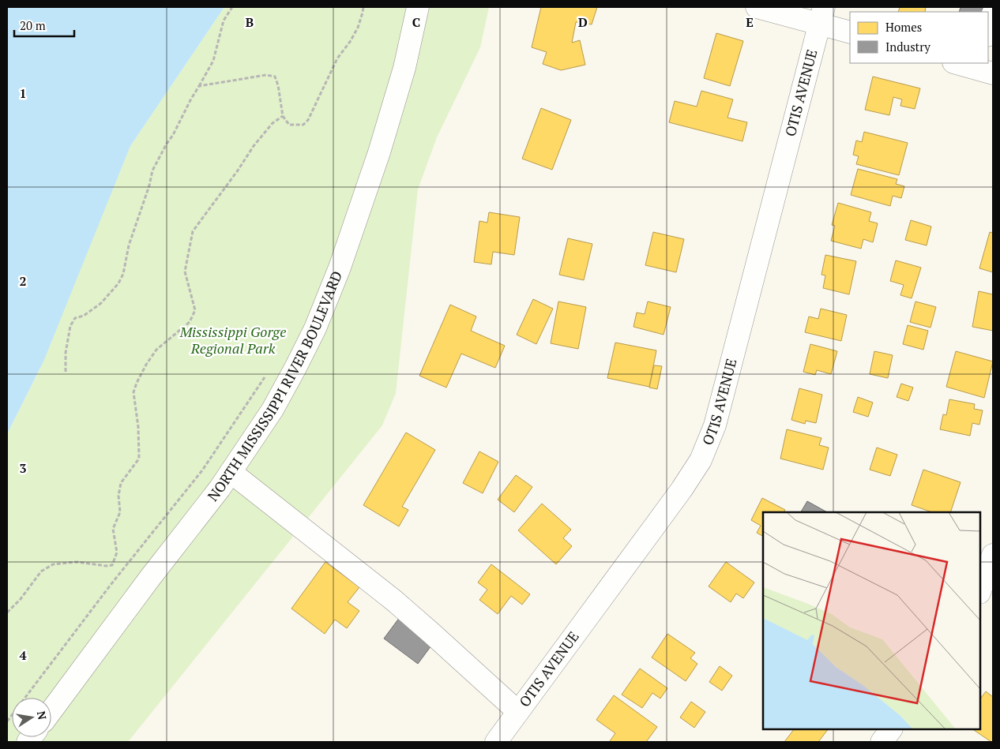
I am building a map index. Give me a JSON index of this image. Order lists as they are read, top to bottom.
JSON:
{
  "streets": {
    "street": ["OTIS AVENUE", "NORTH MISSISSIPPI RIVER BOULEVARD"]
  },
  "parks": ["Mississippi Gorge Regional Park"],
  "legend": ["Homes", "Industry"],
  "scale_bar": "20 m",
  "north": "right",
  "grid": {
    "columns": [
      "B",
      "C",
      "D",
      "E"
    ],
    "rows": [
      "1",
      "2",
      "3",
      "4"
    ]
  }
}
